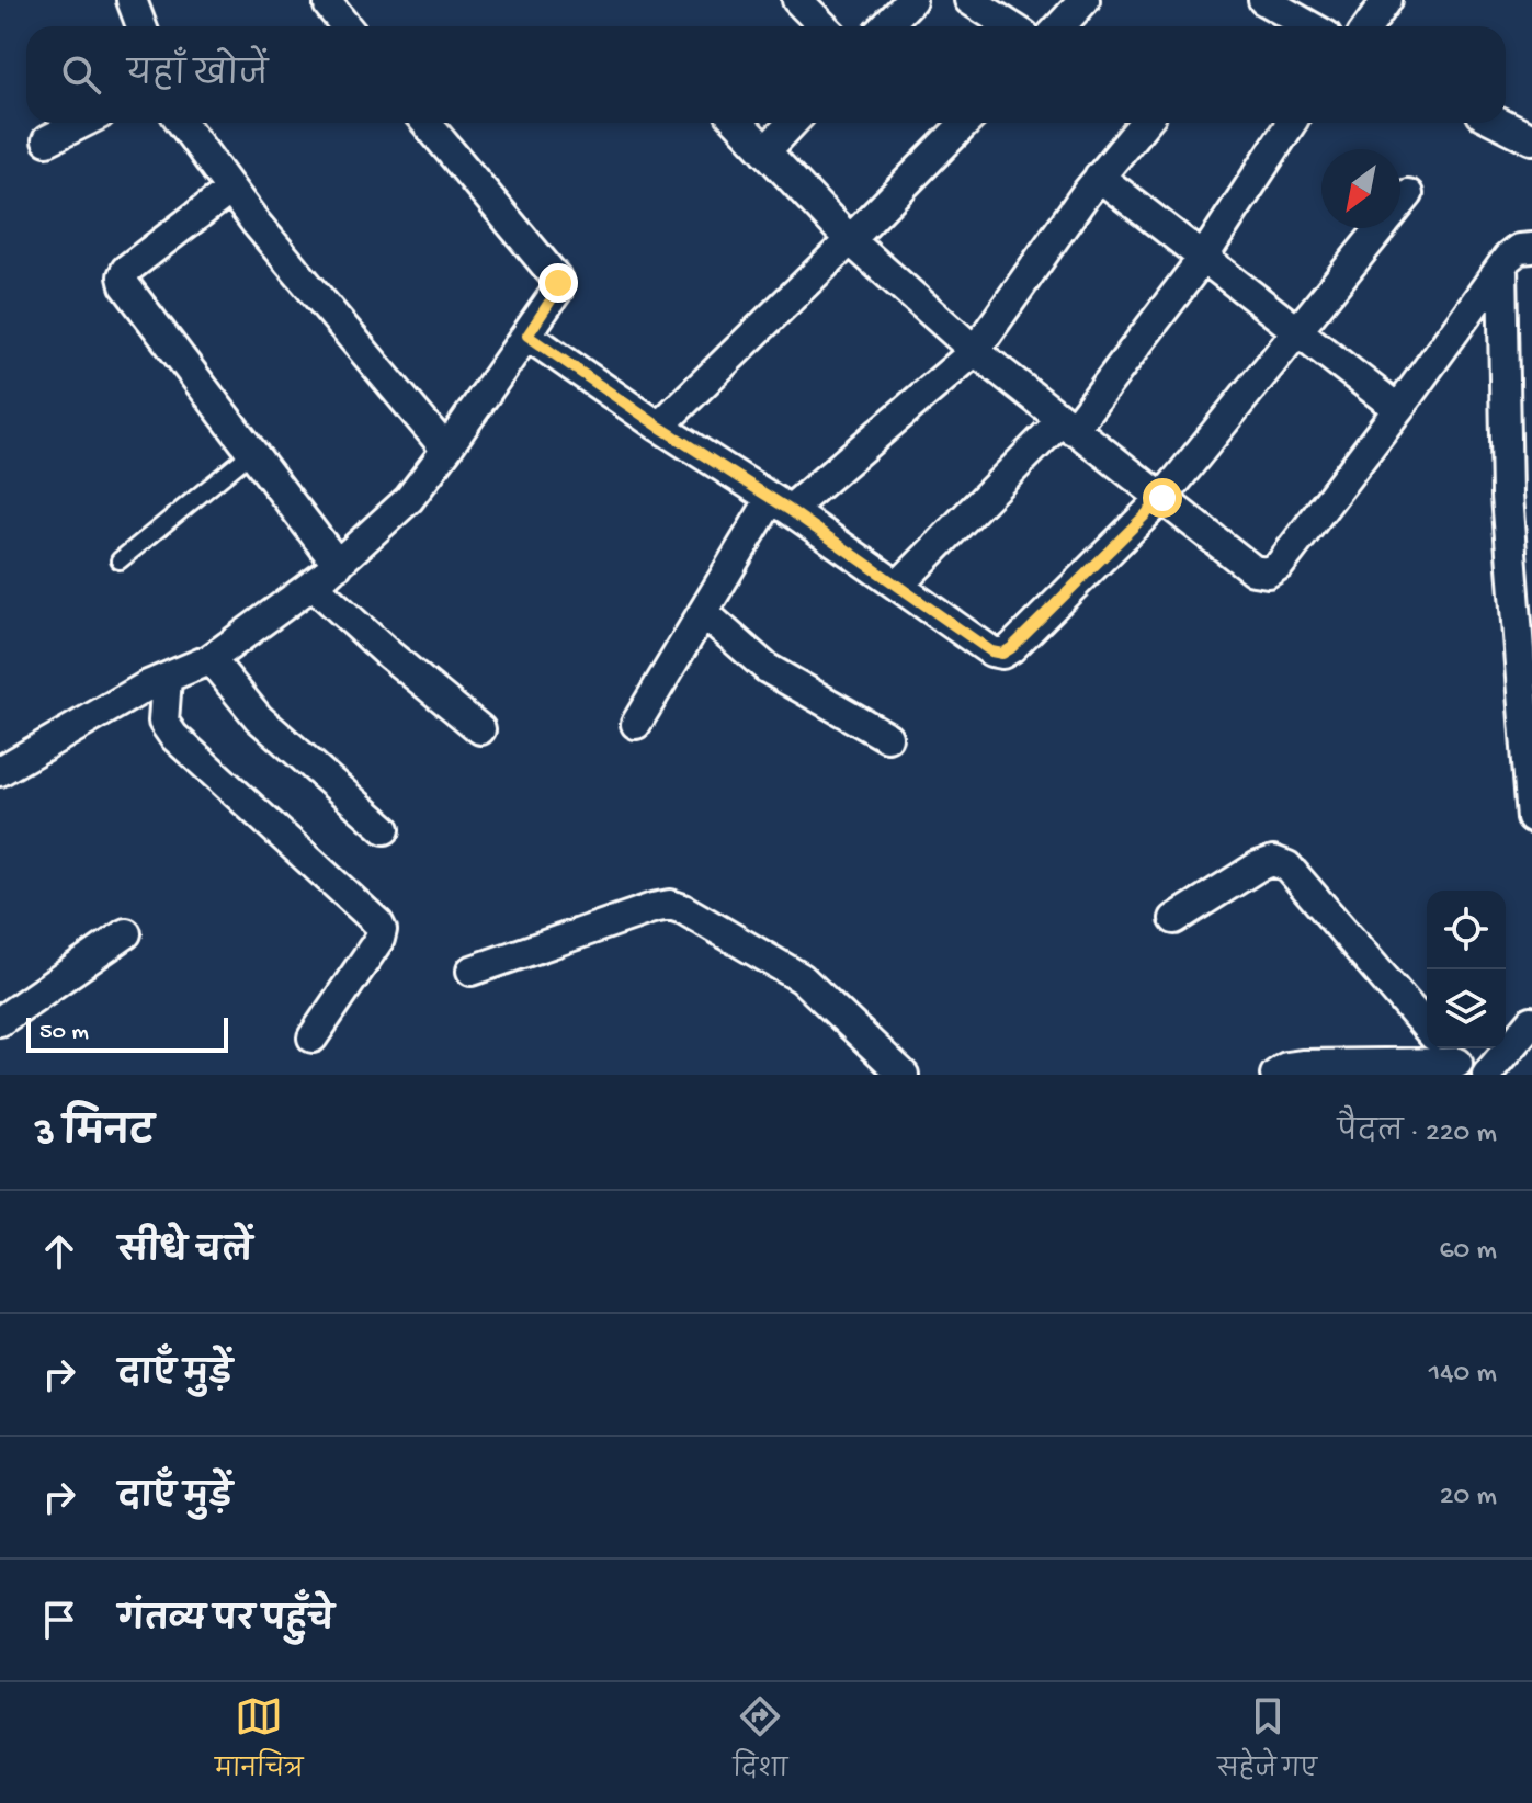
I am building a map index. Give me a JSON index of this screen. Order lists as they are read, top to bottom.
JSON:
{
  "scale_bar": "50 m",
  "north": "bottom left",
  "page": {
    "search": "यहाँ खोजें",
    "scale": "50 m",
    "heading": ["3 मिनट", "पैदल · 220 m"],
    "list": [
      ["सीधे चलें", "60 m"],
      ["दाएँ मुड़ें", "140 m"],
      ["दाएँ मुड़ें", "20 m"],
      "गंतव्य पर पहुँचे"
    ],
    "nav": ["मानचित्र", "दिशा", "सहेजे गए"]
  }
}
